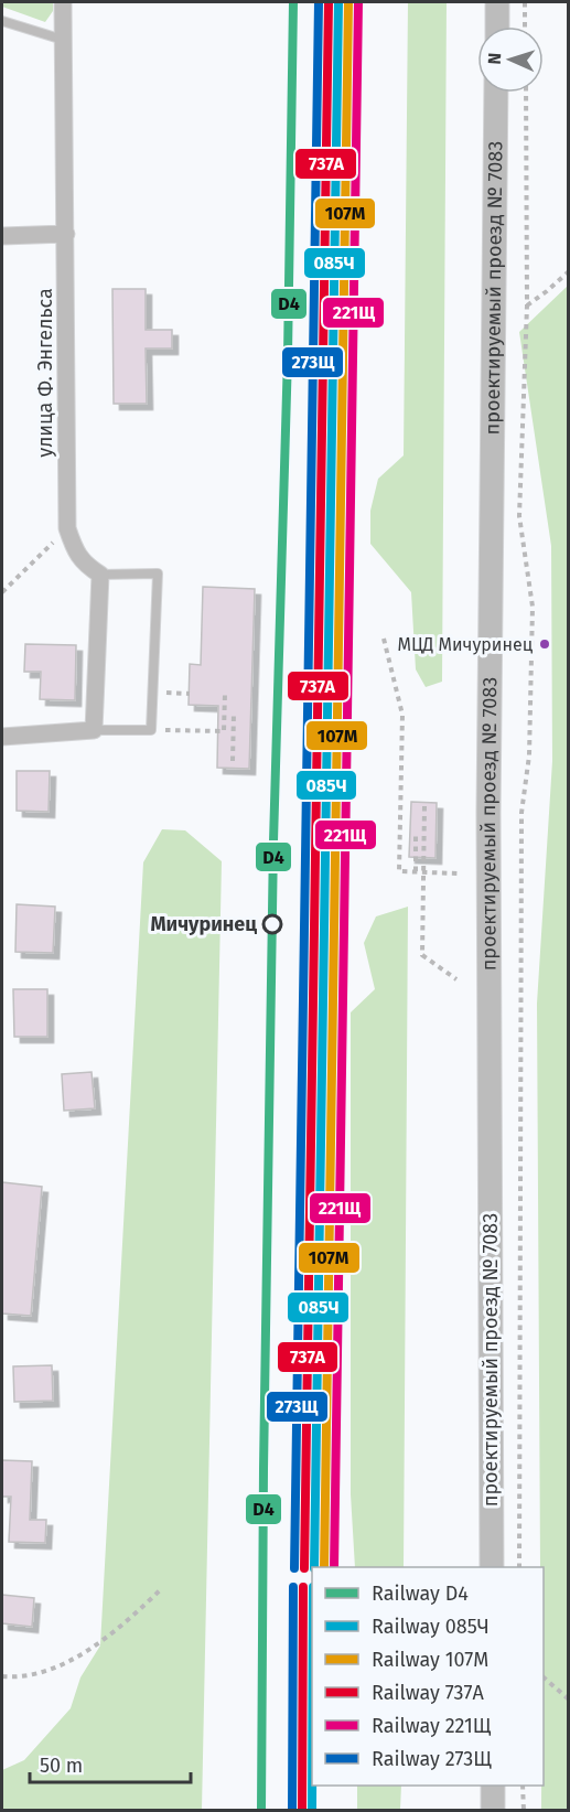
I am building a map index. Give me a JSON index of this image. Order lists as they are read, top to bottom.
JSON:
{
  "streets": {
    "main road": ["проектируемый проезд № 7083"],
    "street": ["улица Ф. Энгельса"]
  },
  "places": ["МЦД Мичуринец", "Мичуринец"],
  "lines": [
    "rail line D4",
    "rail line 085Ч",
    "rail line 107М",
    "rail line 737А",
    "rail line 221Щ",
    "rail line 273Щ"
  ],
  "legend": [
    "Railway D4",
    "Railway 085Ч",
    "Railway 107М",
    "Railway 737А",
    "Railway 221Щ",
    "Railway 273Щ"
  ],
  "scale_bar": "50 m",
  "north": "left"
}
